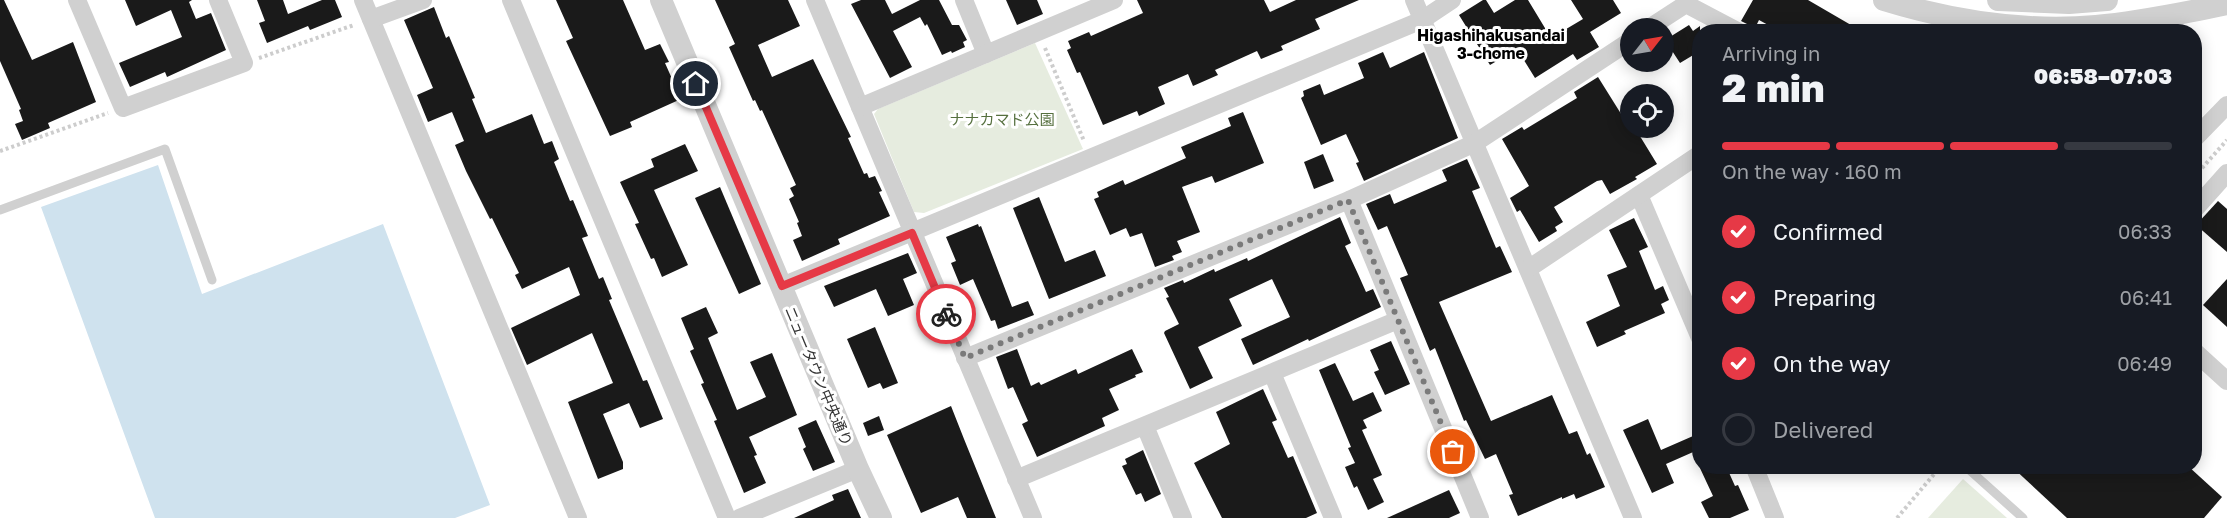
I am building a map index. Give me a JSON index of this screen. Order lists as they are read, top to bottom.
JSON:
{
  "streets": {
    "street": ["ニュータウン中央通り"]
  },
  "districts": ["Higashihakusandai 3-chome"],
  "parks": ["ナナカマド公園"],
  "north": "top right",
  "page": {
    "heading": ["2 min", "Arriving in", "06:58–07:03"],
    "bar": "On the way · 160 m",
    "list": [
      ["Confirmed", "06:33"],
      ["Preparing", "06:41"],
      ["On the way", "06:49"],
      "Delivered"
    ]
  }
}
